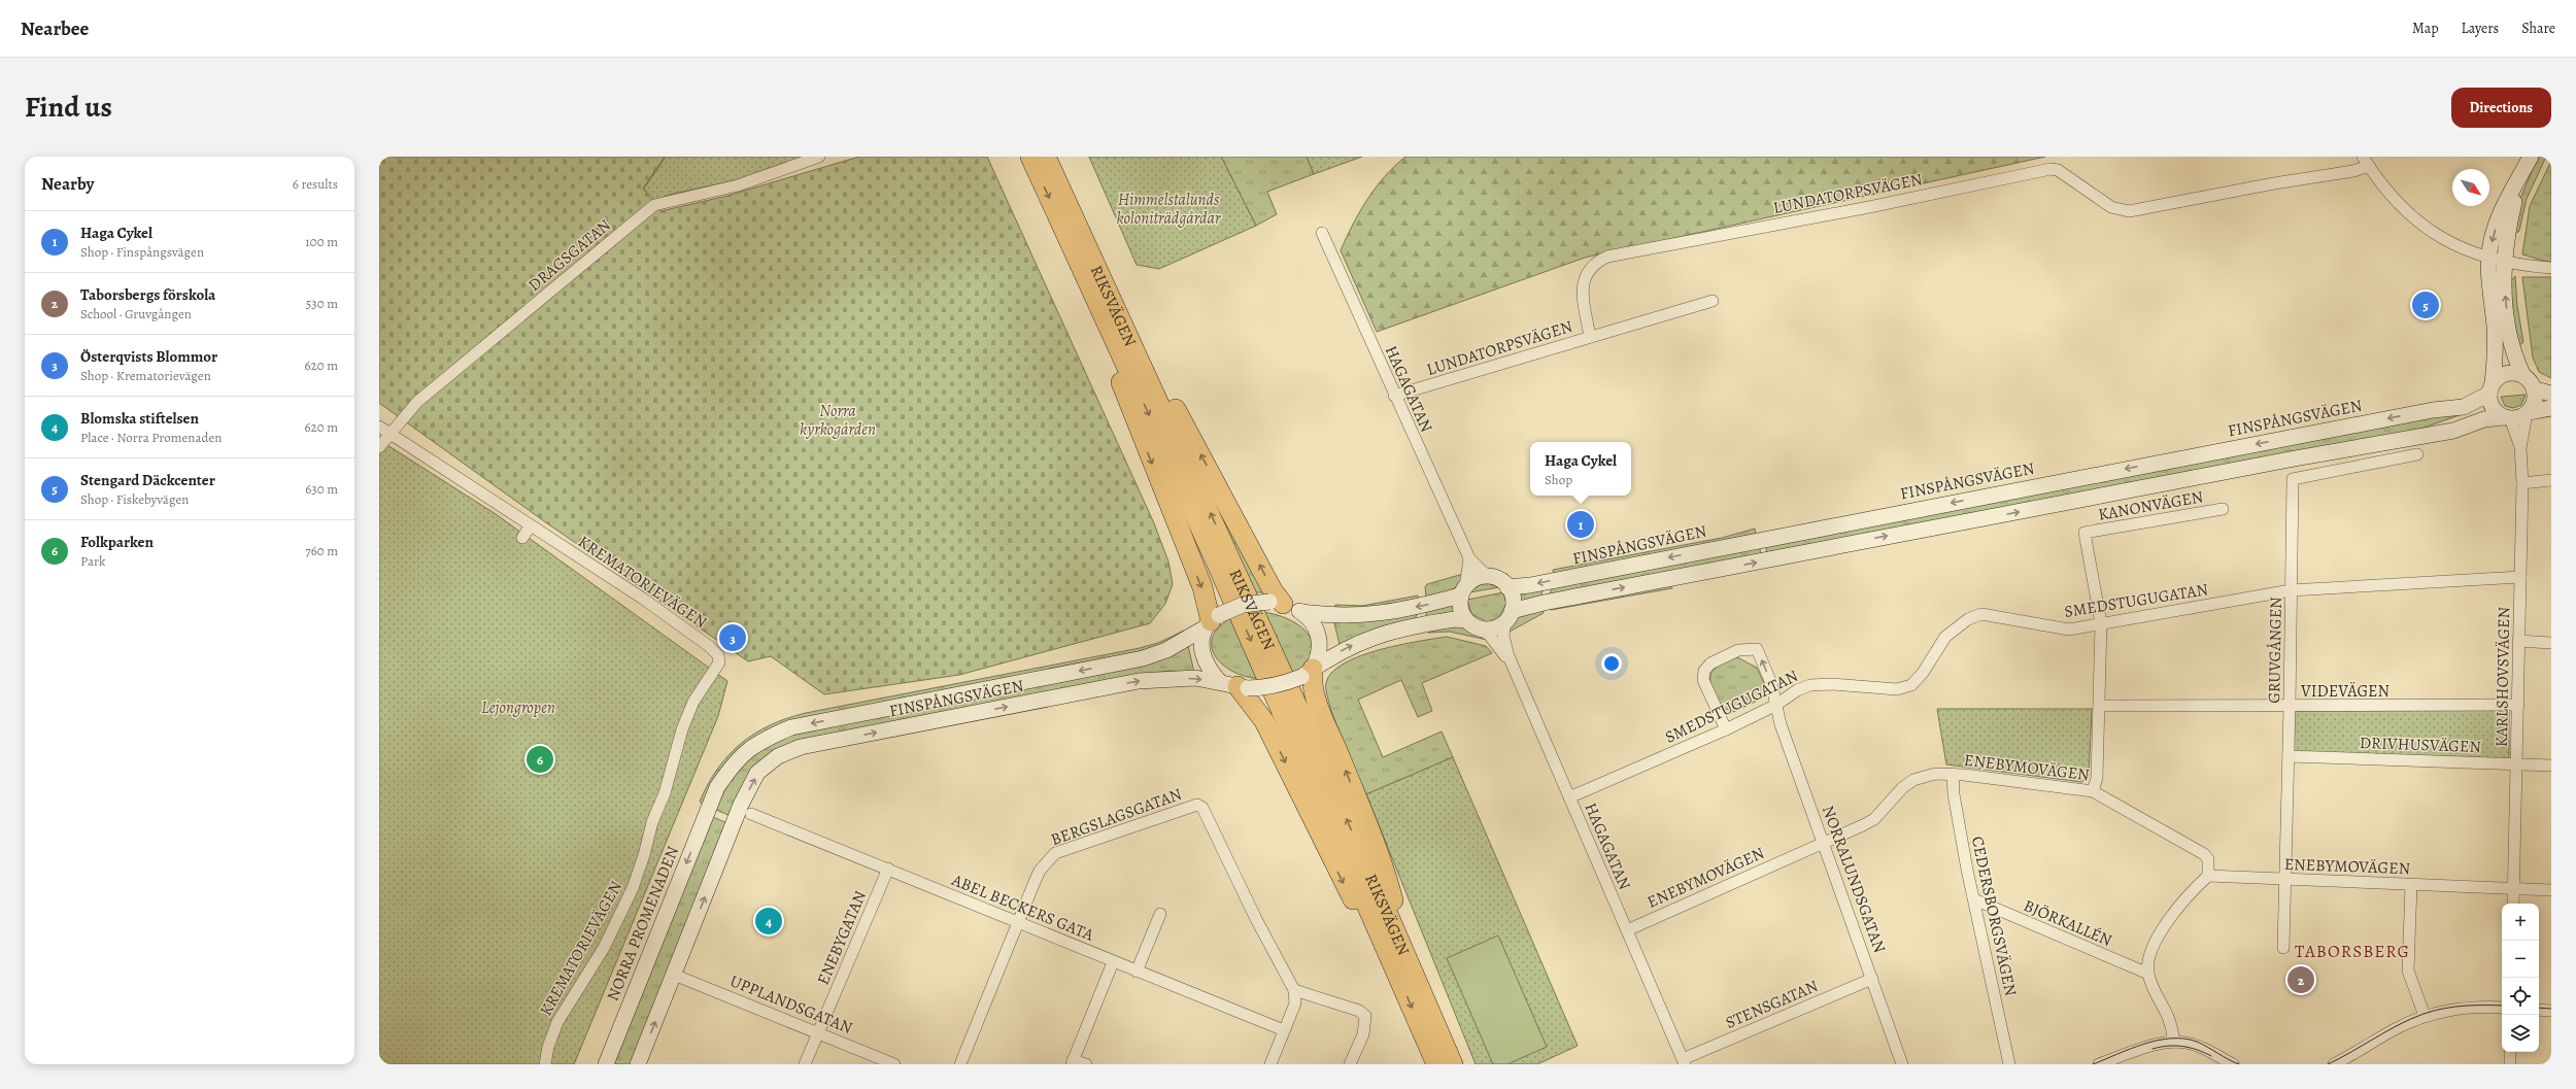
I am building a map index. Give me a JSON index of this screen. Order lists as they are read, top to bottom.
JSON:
{
  "streets": {
    "highway": ["RIKSVÄGEN"],
    "main road": ["FINSPÅNGSVÄGEN", "NORRA PROMENADEN"],
    "street": [
      "LUNDATORPSVÄGEN",
      "DRAGSGATAN",
      "HAGAGATAN",
      "KANONVÄGEN",
      "KREMATORIEVÄGEN",
      "SMEDSTUGUGATAN",
      "GRUVGÅNGEN",
      "KARLSHOVSVÄGEN",
      "VIDEVÄGEN",
      "DRIVHUSVÄGEN",
      "ENEBYMOVÄGEN",
      "BERGSLAGSGATAN",
      "NORRALUNDSGATAN",
      "ABEL BECKERS GATA",
      "CEDERSBORGSVÄGEN",
      "BJÖRKALLÉN",
      "ENEBYGATAN",
      "UPPLANDSGATAN",
      "STENSGATAN"
    ]
  },
  "crossings": [
    ["LUNDATORPSVÄGEN", "HAGAGATAN"],
    ["DRAGSGATAN", "KREMATORIEVÄGEN"],
    ["HAGAGATAN", "FINSPÅNGSVÄGEN"],
    ["HAGAGATAN", "SMEDSTUGUGATAN"],
    ["HAGAGATAN", "ENEBYMOVÄGEN"],
    ["HAGAGATAN", "STENSGATAN"],
    ["FINSPÅNGSVÄGEN", "KARLSHOVSVÄGEN"],
    ["FINSPÅNGSVÄGEN", "NORRA PROMENADEN"],
    ["FINSPÅNGSVÄGEN", "UPPLANDSGATAN"],
    ["KANONVÄGEN", "SMEDSTUGUGATAN"],
    ["SMEDSTUGUGATAN", "GRUVGÅNGEN"],
    ["SMEDSTUGUGATAN", "KARLSHOVSVÄGEN"],
    ["SMEDSTUGUGATAN", "NORRALUNDSGATAN"],
    ["GRUVGÅNGEN", "VIDEVÄGEN"],
    ["GRUVGÅNGEN", "DRIVHUSVÄGEN"],
    ["GRUVGÅNGEN", "ENEBYMOVÄGEN"],
    ["KARLSHOVSVÄGEN", "VIDEVÄGEN"],
    ["KARLSHOVSVÄGEN", "DRIVHUSVÄGEN"],
    ["KARLSHOVSVÄGEN", "ENEBYMOVÄGEN"],
    ["ENEBYMOVÄGEN", "NORRALUNDSGATAN"],
    ["ENEBYMOVÄGEN", "CEDERSBORGSVÄGEN"],
    ["BERGSLAGSGATAN", "ABEL BECKERS GATA"],
    ["NORRALUNDSGATAN", "STENSGATAN"],
    ["ABEL BECKERS GATA", "ENEBYGATAN"],
    ["CEDERSBORGSVÄGEN", "BJÖRKALLÉN"],
    ["ENEBYGATAN", "UPPLANDSGATAN"]
  ],
  "districts": ["TABORSBERG"],
  "parks": ["Himmelstalunds koloniträdgårdar", "Norra kyrkogården", "Lejongropen"],
  "north": "bottom right",
  "page": {
    "header": "Nearbee",
    "nav": ["Map", "Layers", "Share"],
    "title": "Find us",
    "buttons": "Directions",
    "heading": ["Nearby", "6 results"],
    "list": [
      {
        "mark": "1",
        "name": "Haga Cykel",
        "note": "Shop · Finspångsvägen",
        "value": "100 m"
      },
      {
        "mark": "2",
        "name": "Taborsbergs förskola",
        "note": "School · Gruvgången",
        "value": "530 m"
      },
      {
        "mark": "3",
        "name": "Österqvists Blommor",
        "note": "Shop · Krematorievägen",
        "value": "620 m"
      },
      {
        "mark": "4",
        "name": "Blomska stiftelsen",
        "note": "Place · Norra Promenaden",
        "value": "620 m"
      },
      {
        "mark": "5",
        "name": "Stengard Däckcenter",
        "note": "Shop · Fiskebyvägen",
        "value": "630 m"
      },
      {
        "mark": "6",
        "name": "Folkparken",
        "note": "Park",
        "value": "760 m"
      }
    ],
    "pins": [
      "5",
      "1",
      "3",
      "6",
      "4",
      "2"
    ],
    "popup": ["Haga Cykel", "Shop"],
    "map_buttons": ["+", "−"]
  }
}
